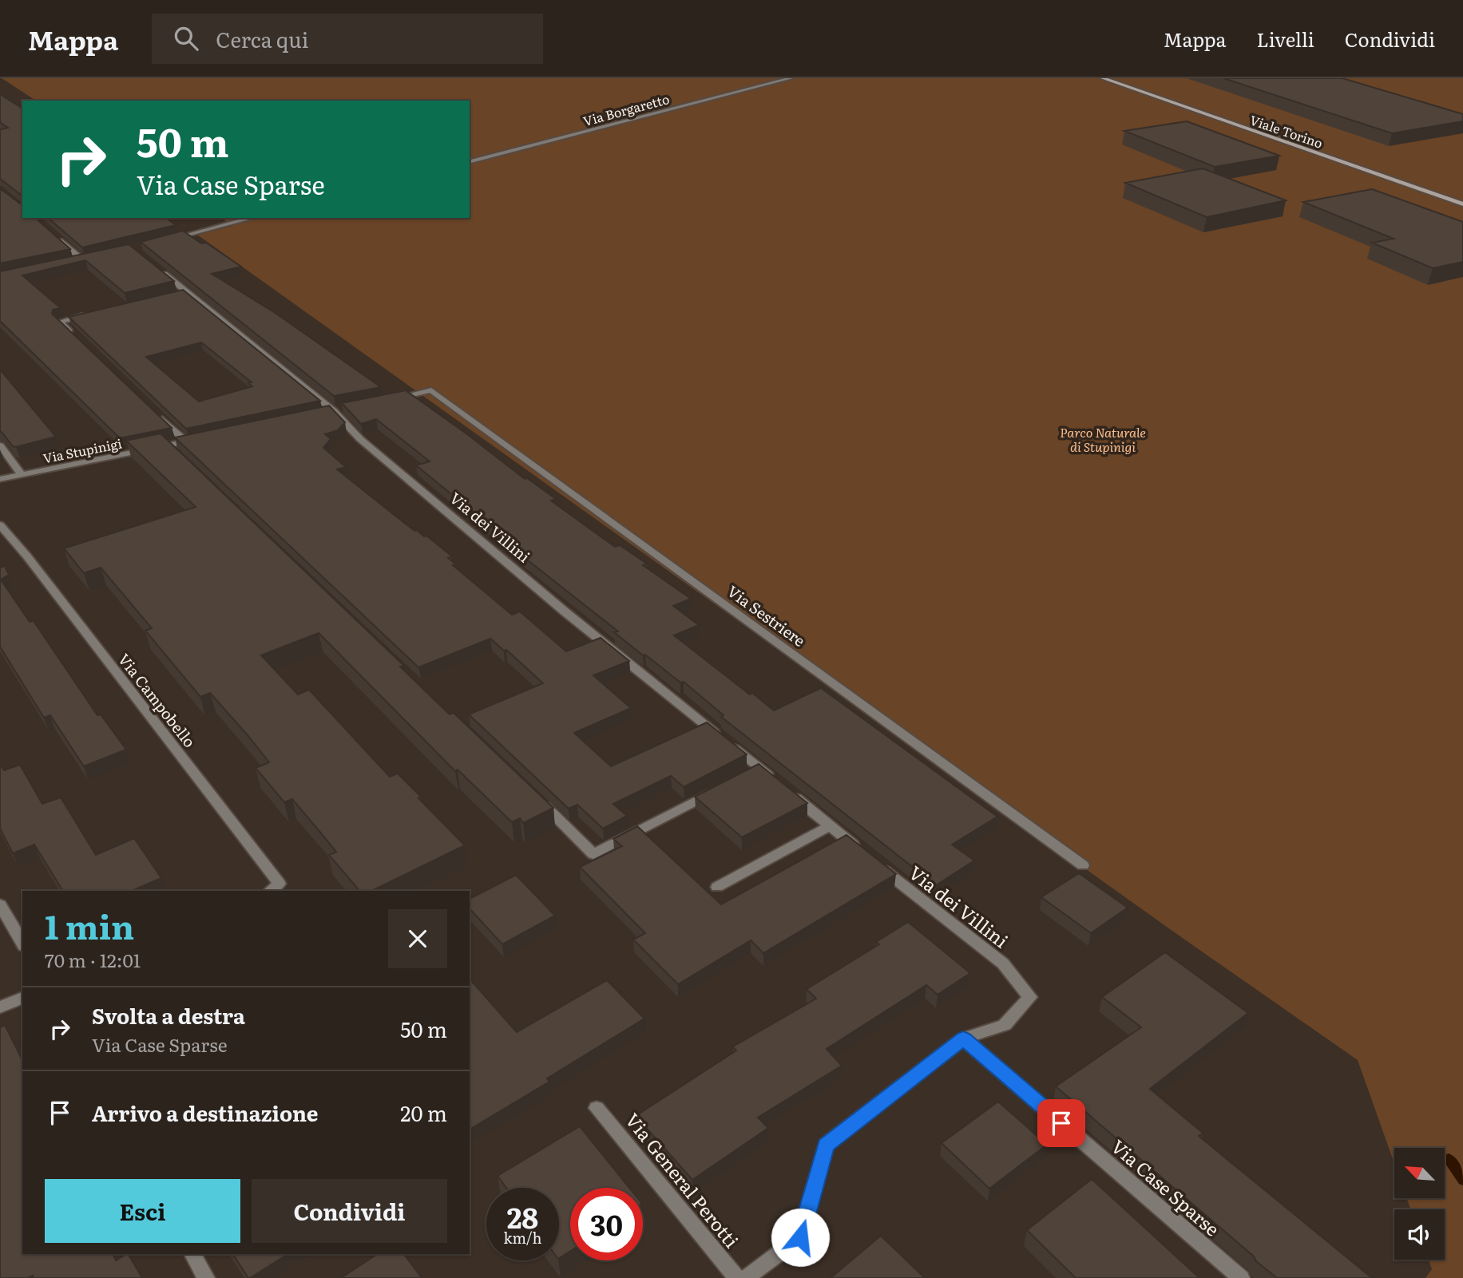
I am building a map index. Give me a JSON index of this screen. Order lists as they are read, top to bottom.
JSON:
{
  "streets": {
    "main road": ["Viale Torino"],
    "street": [
      "Via Borgaretto",
      "Via Stupinigi",
      "Via dei Villini",
      "Via Sestriere",
      "Via Campobello",
      "Via General Perotti",
      "Via Case Sparse"
    ]
  },
  "crossings": [
    ["Via dei Villini", "Via Case Sparse"]
  ],
  "parks": ["Parco Naturale di Stupinigi"],
  "north": "top left",
  "page": {
    "header": "Mappa",
    "search": "Cerca qui",
    "nav": ["Mappa", "Livelli", "Condividi"],
    "turn": ["50 m", "Via Case Sparse"],
    "heading": ["1 min", "70 m · 12:01"],
    "list": [
      {
        "name": "Svolta a destra",
        "note": "Via Case Sparse",
        "value": "50 m"
      },
      {
        "name": "Arrivo a destinazione",
        "value": "20 m"
      }
    ],
    "buttons": ["Esci", "Condividi"],
    "speed": "28 km/h",
    "limit": "30"
  }
}
